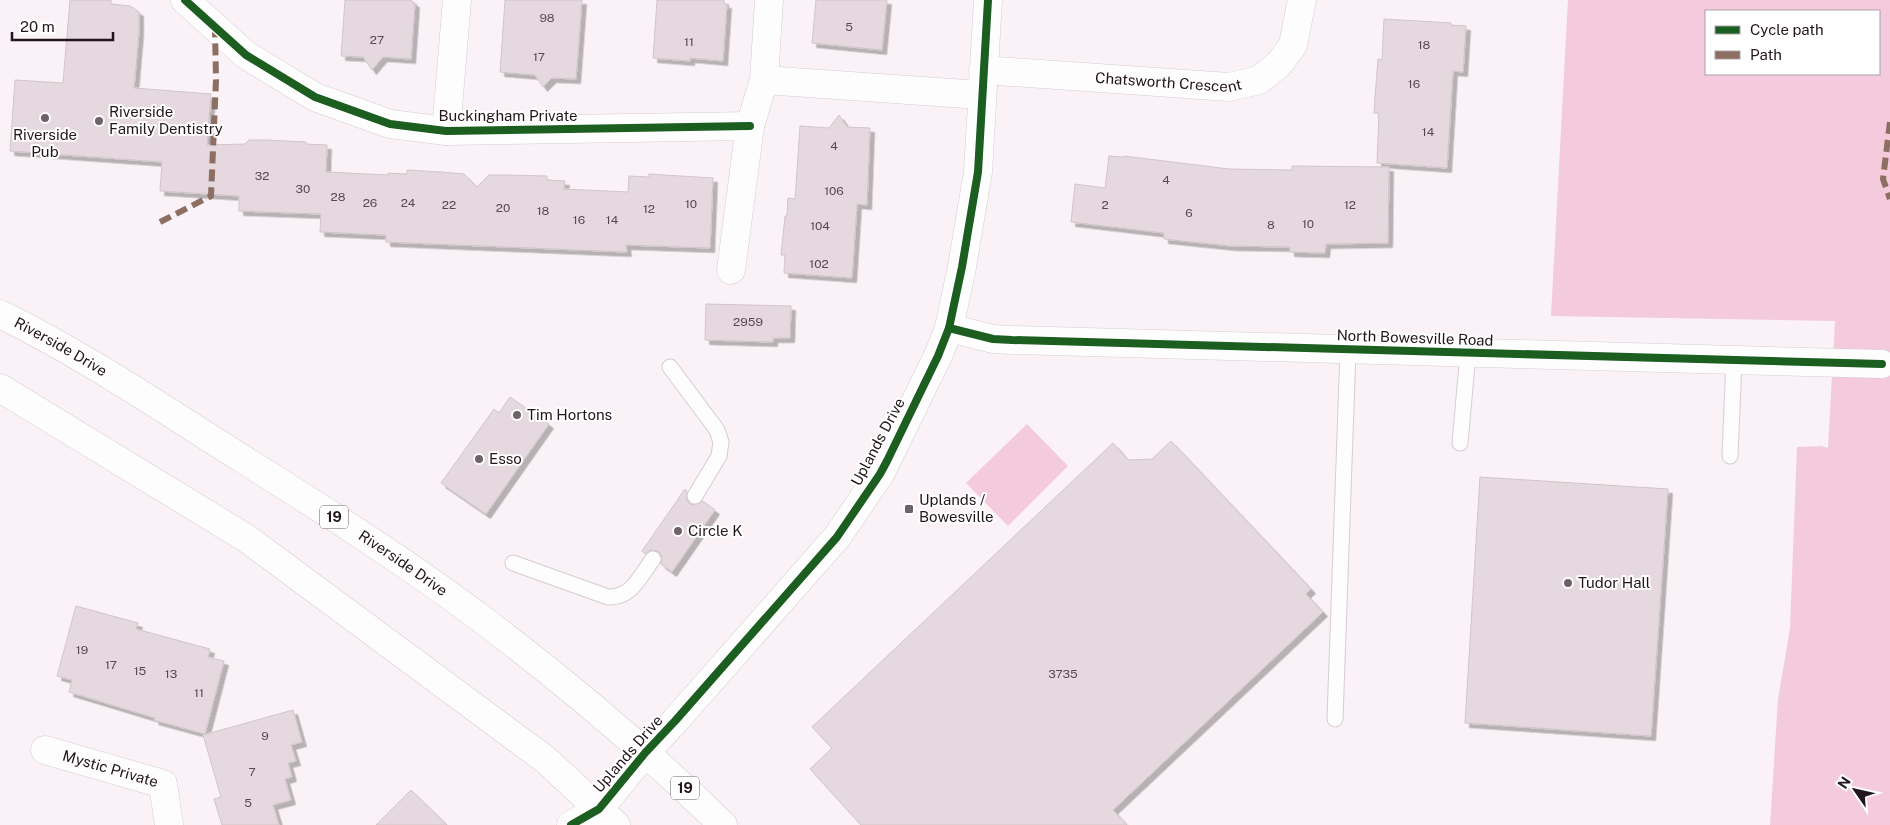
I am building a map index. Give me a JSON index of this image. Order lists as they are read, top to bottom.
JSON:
{
  "streets": {
    "street": [
      "Chatsworth Crescent",
      "Buckingham Private",
      "North Bowesville Road",
      "Riverside Drive",
      "Uplands Drive",
      "19",
      "Mystic Private"
    ]
  },
  "crossings": [
    ["Chatsworth Crescent", "Uplands Drive"],
    ["North Bowesville Road", "Uplands Drive"],
    ["Riverside Drive", "Uplands Drive"]
  ],
  "places": {
    "other": [
      "Riverside Pub",
      "Riverside Family Dentistry",
      "Tim Hortons",
      "Esso",
      "Circle K",
      "Tudor Hall"
    ],
    "transit": ["Uplands / Bowesville"]
  },
  "house_numbers": [
    "98",
    "5",
    "27",
    "11",
    "18",
    "17",
    "16",
    "14",
    "4",
    "32",
    "4",
    "30",
    "106",
    "28",
    "26",
    "24",
    "10",
    "22",
    "2",
    "12",
    "20",
    "12",
    "18",
    "6",
    "16",
    "14",
    "10",
    "8",
    "104",
    "102",
    "2959",
    "19",
    "17",
    "15",
    "13",
    "3735",
    "11",
    "9",
    "7",
    "5"
  ],
  "legend": ["Cycle path", "Path"],
  "scale_bar": "20 m",
  "north": "top left"
}
